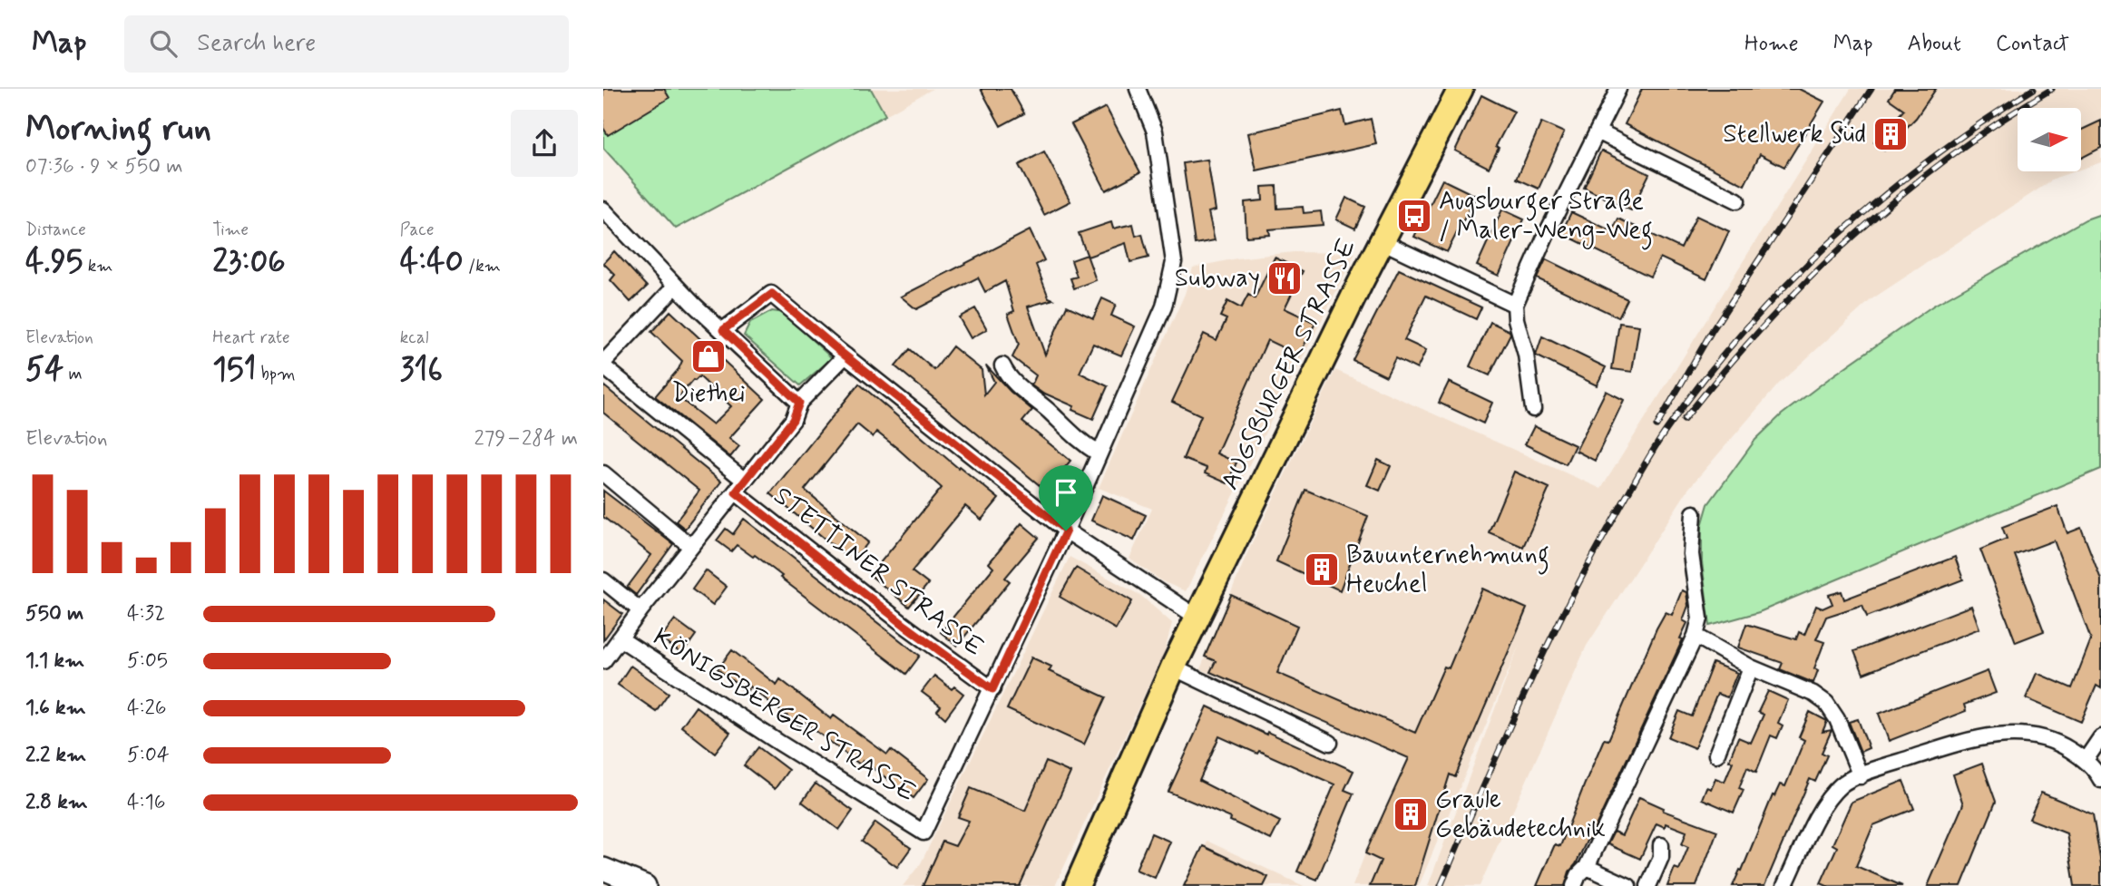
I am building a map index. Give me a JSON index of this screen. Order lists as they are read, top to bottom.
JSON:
{
  "streets": {
    "main road": ["AUGSBURGER STRASSE"],
    "street": ["STETTINER STRASSE", "KÖNIGSBERGER STRASSE"]
  },
  "crossings": [
    ["STETTINER STRASSE", "KÖNIGSBERGER STRASSE"]
  ],
  "places": {
    "building": ["Stellwerk Süd", "Bauunternehmung Heuchel", "Graule Gebäudetechnik"],
    "bus stop": ["Augsburger Straße / Maler-Weng-Weg"],
    "restaurant": ["Subway"],
    "shop": ["Diethei"]
  },
  "north": "right",
  "page": {
    "header": "Map",
    "search": "Search here",
    "nav": [
      "Home",
      "Map",
      "About",
      "Contact"
    ],
    "heading": ["Morning run", "07:36 · 9 × 550 m"],
    "stats": [
      ["Distance", "4.95 km"],
      ["Time", "23:06"],
      ["Pace", "4:40 /km"],
      ["Elevation", "54 m"],
      ["Heart rate", "151 bpm"],
      ["kcal", "316"]
    ],
    "chart": ["Elevation", "279–284 m"],
    "list": [
      {
        "name": "550 m",
        "note": "4:32"
      },
      {
        "name": "1.1 km",
        "note": "5:05"
      },
      {
        "name": "1.6 km",
        "note": "4:26"
      },
      {
        "name": "2.2 km",
        "note": "5:04"
      },
      {
        "name": "2.8 km",
        "note": "4:16"
      }
    ]
  }
}
